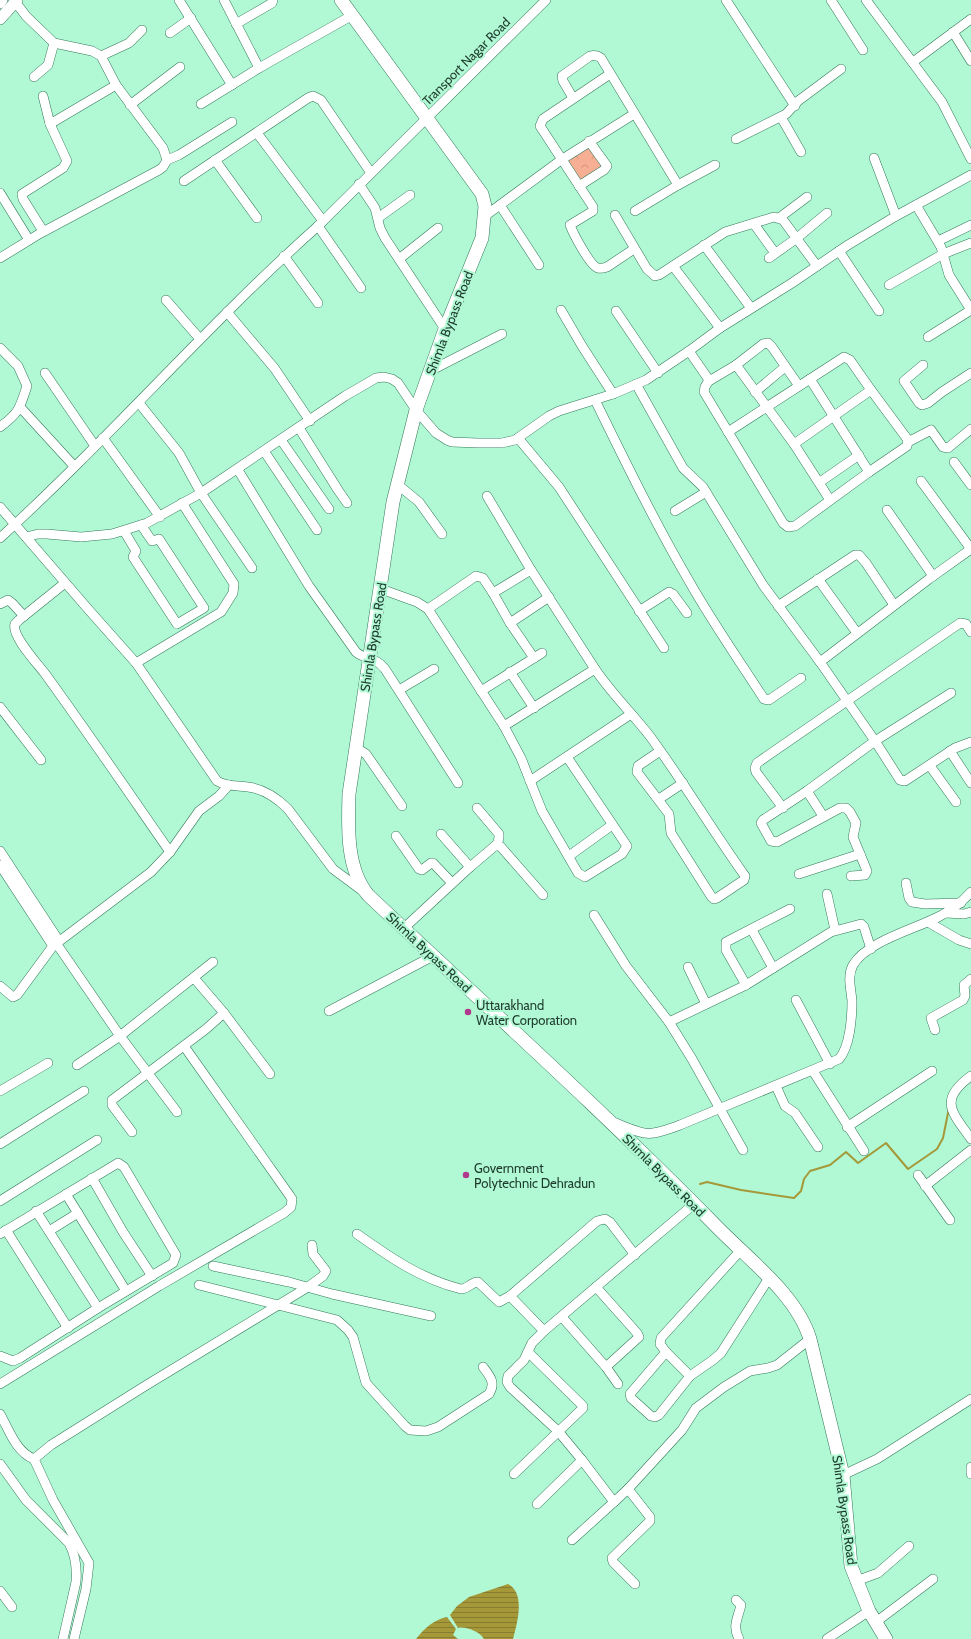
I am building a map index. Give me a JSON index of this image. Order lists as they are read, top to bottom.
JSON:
{
  "streets": {
    "highway": ["Shimla Bypass Road"],
    "street": ["Transport Nagar Road"]
  },
  "places": ["Uttarakhand Water Corporation", "Government Polytechnic Dehradun"]
}
